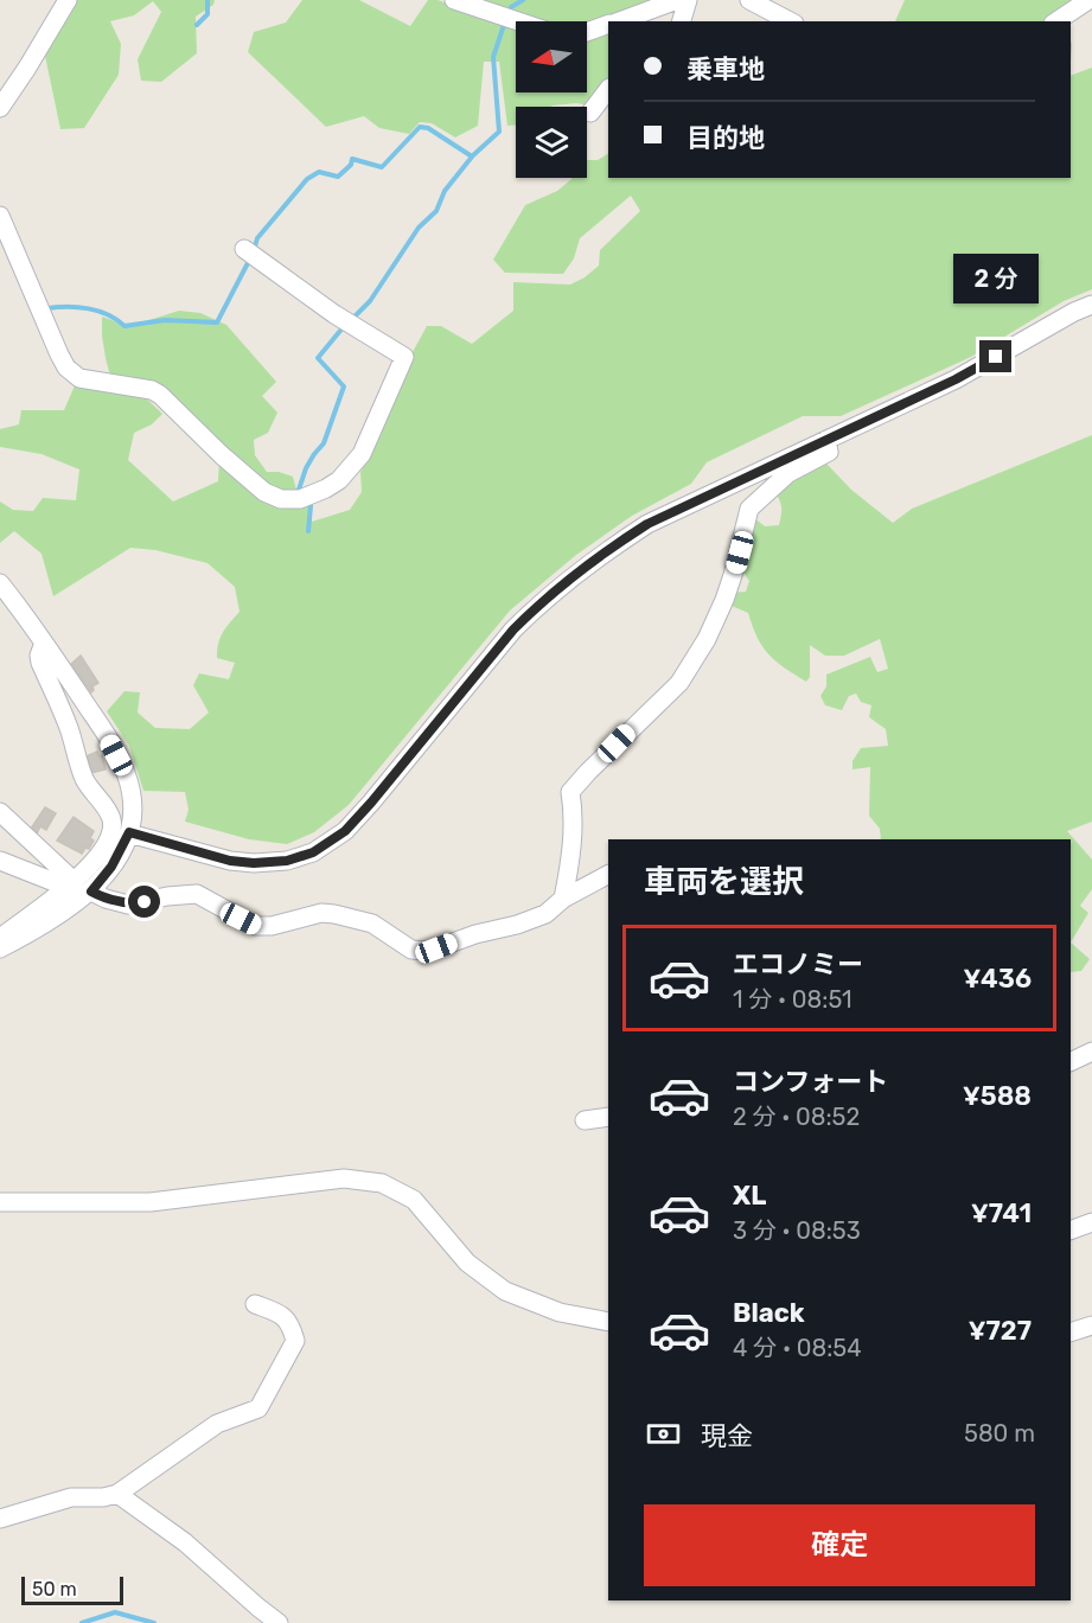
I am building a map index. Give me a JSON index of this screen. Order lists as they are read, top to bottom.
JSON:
{
  "scale_bar": "50 m",
  "north": "left",
  "page": {
    "banner": ["乗車地", "目的地"],
    "bubble": "2 分",
    "heading": "車両を選択",
    "list": [
      {
        "name": "エコノミー",
        "note": "1 分 · 08:51",
        "value": "¥436"
      },
      {
        "name": "コンフォート",
        "note": "2 分 · 08:52",
        "value": "¥588"
      },
      {
        "name": "XL",
        "note": "3 分 · 08:53",
        "value": "¥741"
      },
      {
        "name": "Black",
        "note": "4 分 · 08:54",
        "value": "¥727"
      }
    ],
    "pay": ["現金", "580 m"],
    "buttons": "確定",
    "scale": "50 m"
  }
}
